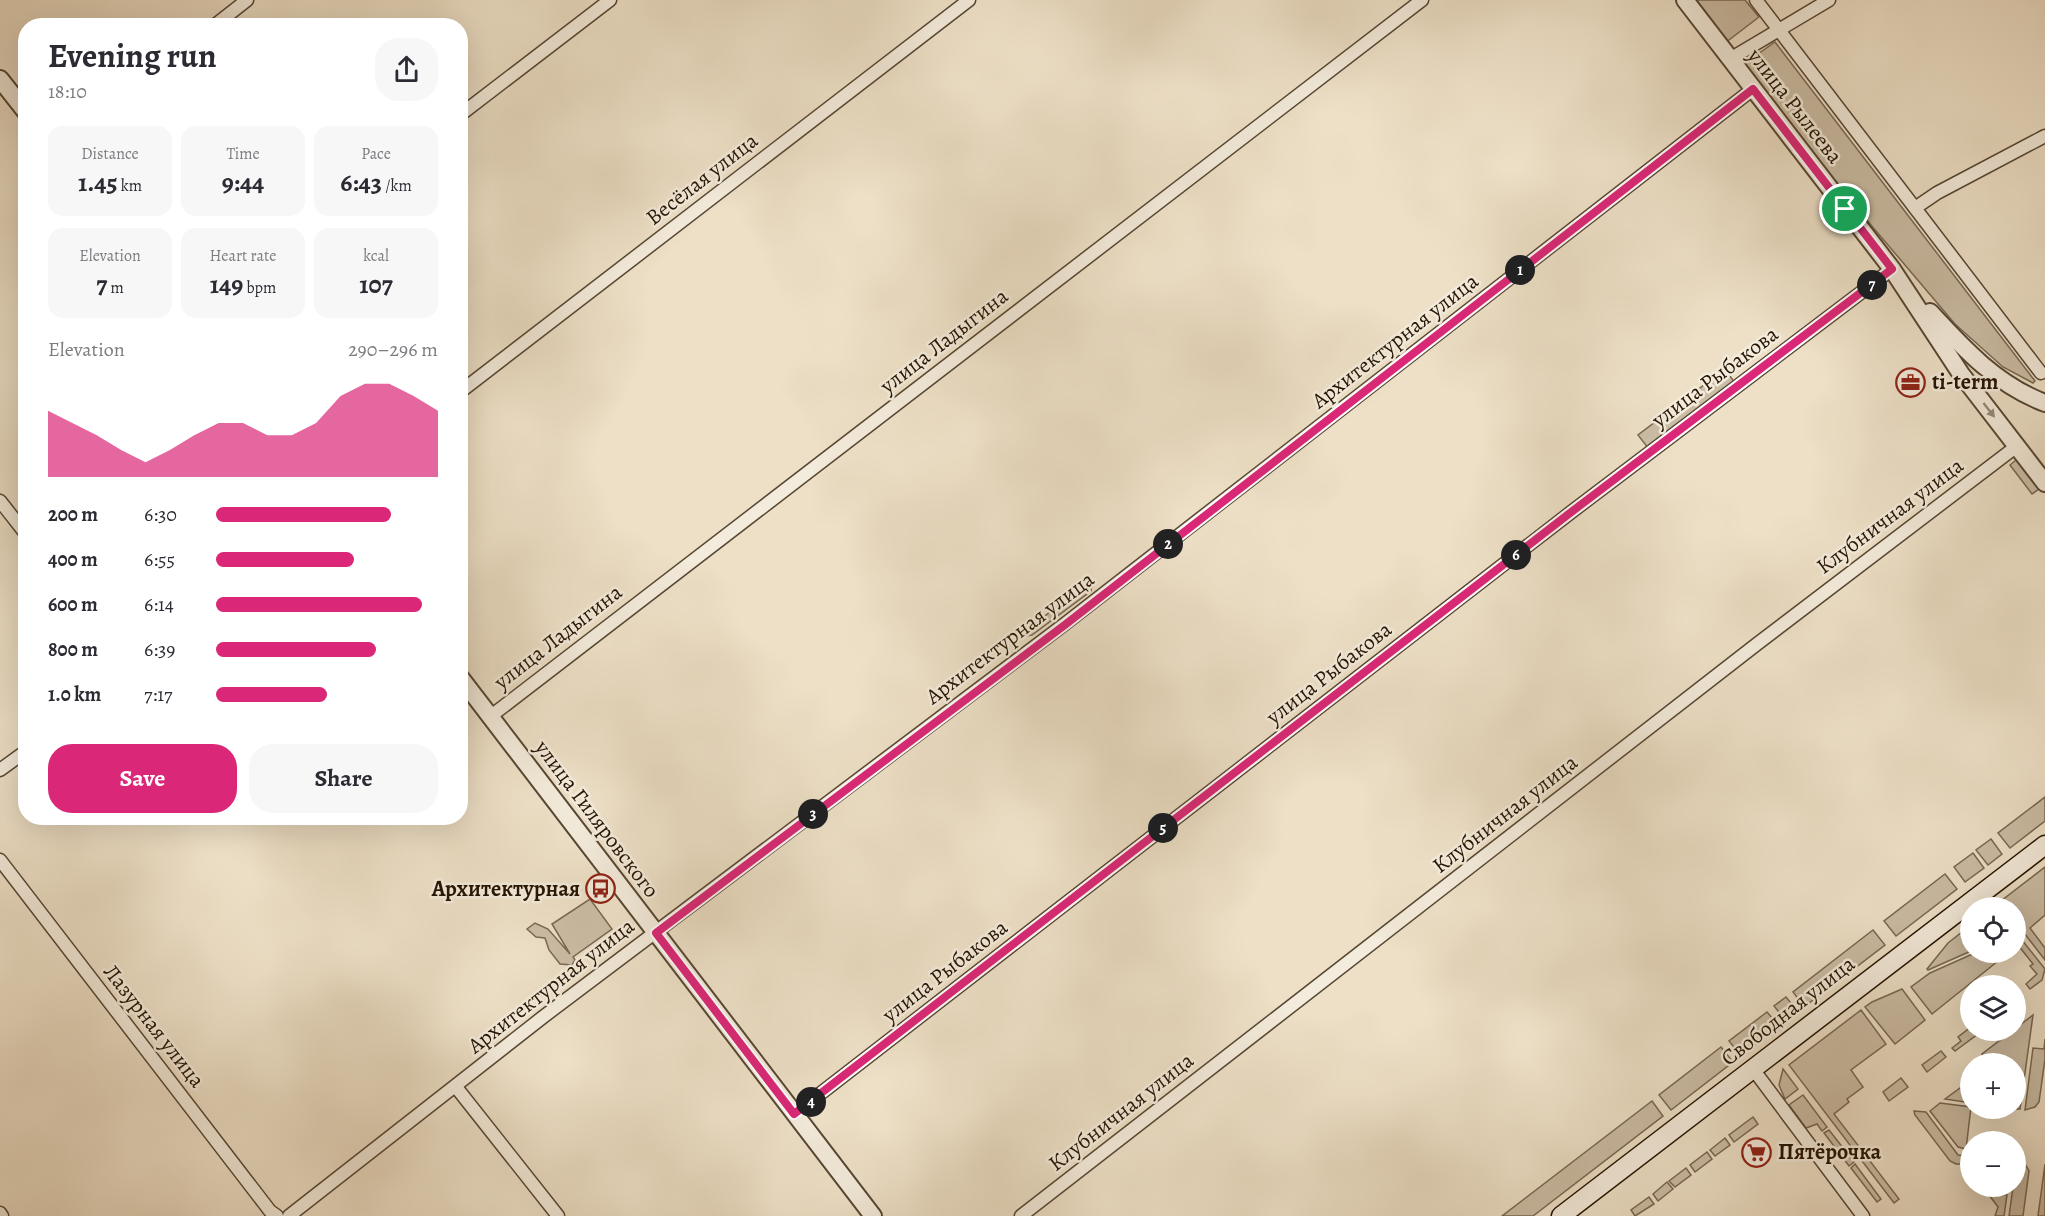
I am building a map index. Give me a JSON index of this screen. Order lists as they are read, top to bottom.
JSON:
{
  "streets": {
    "main road": ["Свободная улица"],
    "street": [
      "улица Рылеева",
      "Весёлая улица",
      "улица Ладыгина",
      "Архитектурная улица",
      "улица Рыбакова",
      "Клубничная улица",
      "улица Гиляровского",
      "Лазурная улица"
    ]
  },
  "crossings": [
    ["улица Рылеева", "Архитектурная улица"],
    ["улица Рылеева", "улица Рыбакова"],
    ["улица Рылеева", "Клубничная улица"],
    ["улица Ладыгина", "улица Гиляровского"],
    ["Архитектурная улица", "улица Гиляровского"],
    ["улица Рыбакова", "улица Гиляровского"]
  ],
  "places": {
    "office": ["ti-term"],
    "bus stop": ["Архитектурная"],
    "supermarket": ["Пятёрочка"]
  },
  "page": {
    "heading": ["Evening run", "18:10"],
    "stats": [
      ["Distance", "1.45 km"],
      ["Time", "9:44"],
      ["Pace", "6:43 /km"],
      ["Elevation", "7 m"],
      ["Heart rate", "149 bpm"],
      ["kcal", "107"]
    ],
    "pins": [
      "1",
      "7",
      "2",
      "6",
      "3",
      "5",
      "4"
    ],
    "chart": ["Elevation", "290–296 m"],
    "list": [
      {
        "name": "200 m",
        "note": "6:30"
      },
      {
        "name": "400 m",
        "note": "6:55"
      },
      {
        "name": "600 m",
        "note": "6:14"
      },
      {
        "name": "800 m",
        "note": "6:39"
      },
      {
        "name": "1.0 km",
        "note": "7:17"
      }
    ],
    "buttons": ["Save", "Share"],
    "map_buttons": ["+", "−"]
  }
}
